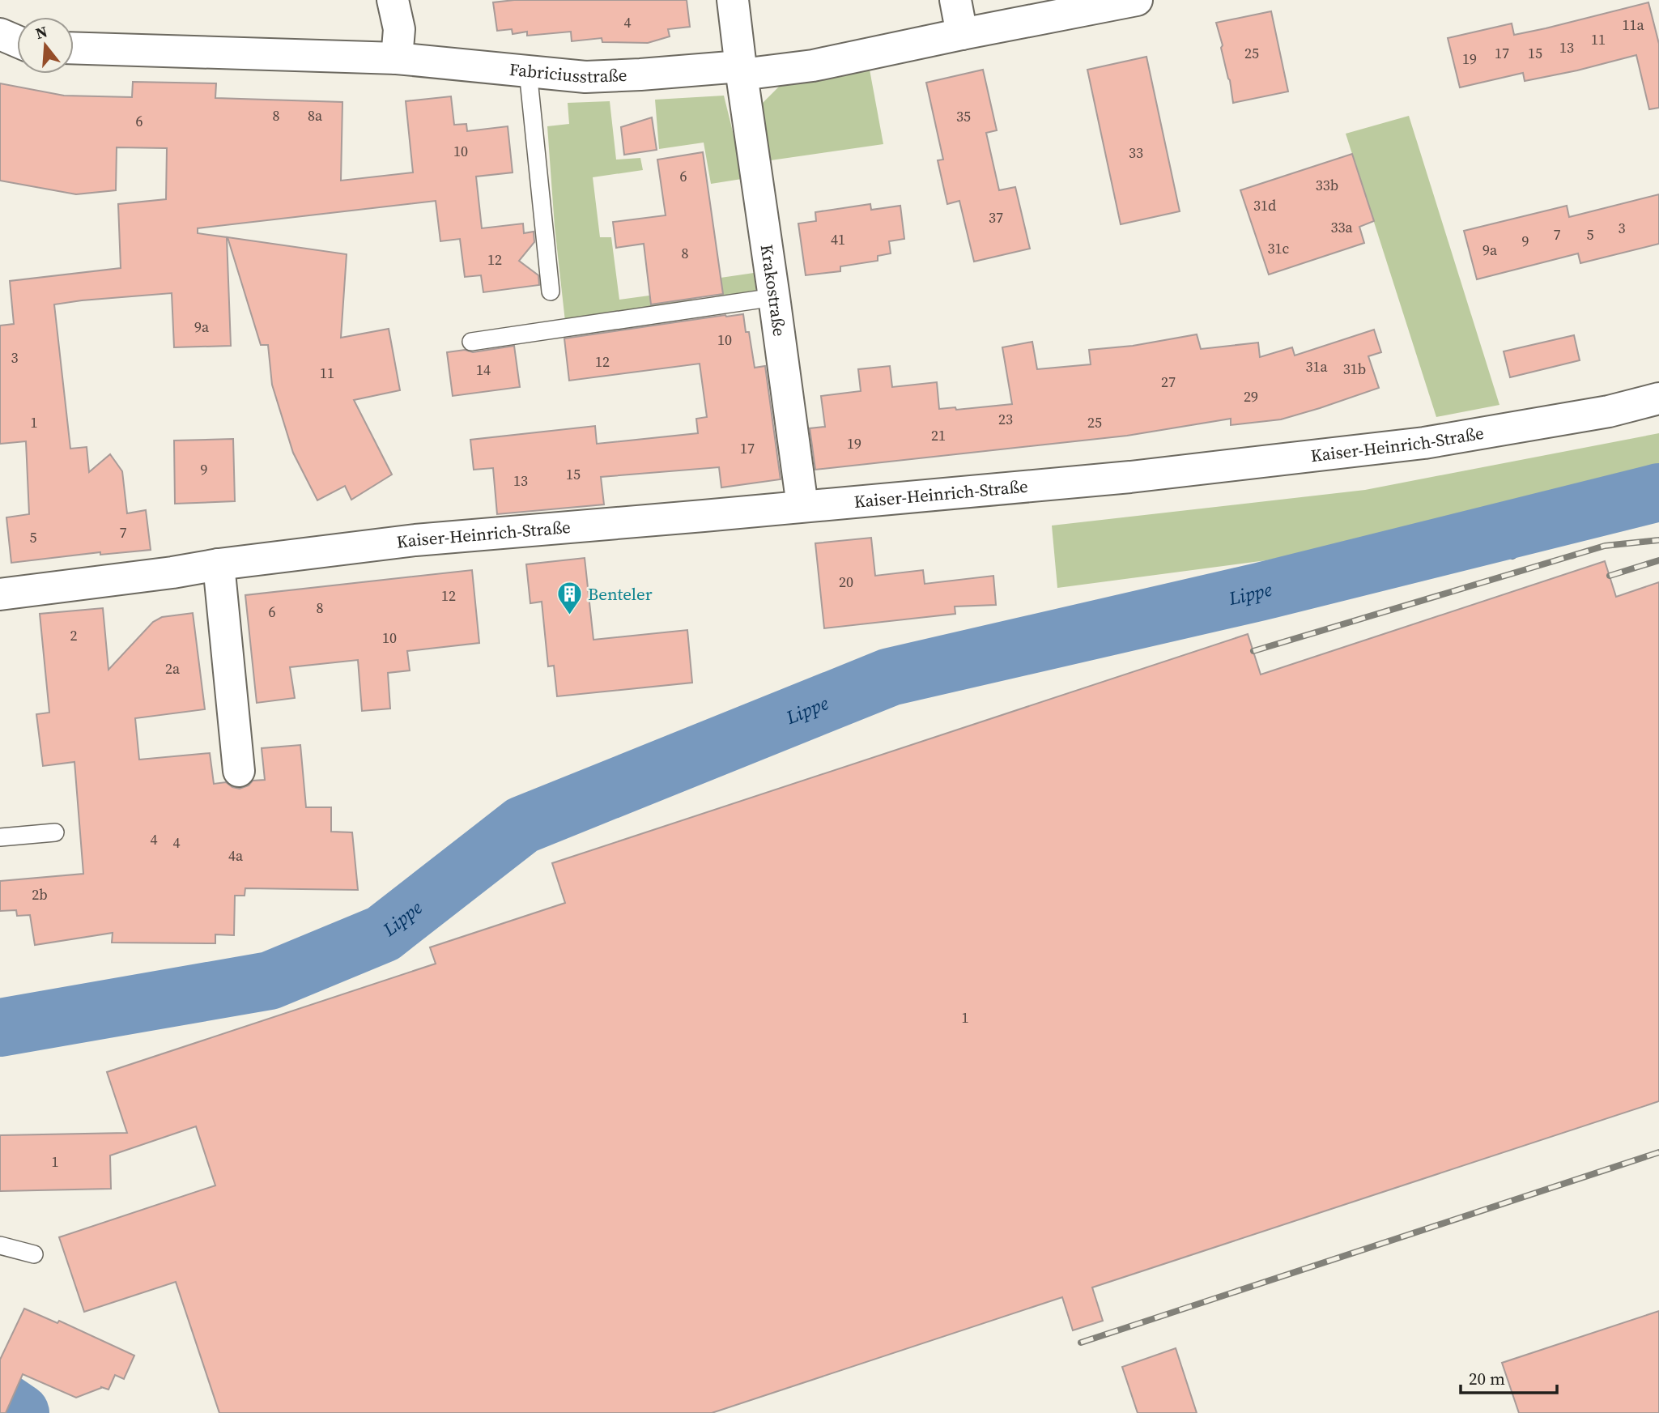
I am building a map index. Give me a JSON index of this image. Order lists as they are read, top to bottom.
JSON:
{
  "streets": {
    "street": ["Fabriciusstraße", "Krakostraße", "Kaiser-Heinrich-Straße"]
  },
  "crossings": [
    ["Fabriciusstraße", "Krakostraße"],
    ["Krakostraße", "Kaiser-Heinrich-Straße"]
  ],
  "water": ["Lippe"],
  "places": {
    "building": ["Benteler"]
  },
  "house_numbers": [
    "4",
    "11a",
    "11",
    "13",
    "25",
    "17",
    "15",
    "19",
    "8",
    "8a",
    "35",
    "6",
    "10",
    "33",
    "6",
    "33b",
    "31d",
    "37",
    "33a",
    "3",
    "7",
    "5",
    "41",
    "9",
    "31c",
    "9a",
    "8",
    "12",
    "9a",
    "10",
    "3",
    "12",
    "31a",
    "31b",
    "14",
    "11",
    "27",
    "29",
    "23",
    "1",
    "25",
    "21",
    "19",
    "17",
    "9",
    "15",
    "13",
    "7",
    "5",
    "20",
    "12",
    "8",
    "6",
    "2",
    "10",
    "2a",
    "4",
    "4",
    "4a",
    "2b",
    "1",
    "1"
  ],
  "scale_bar": "20 m",
  "north": "top"
}
